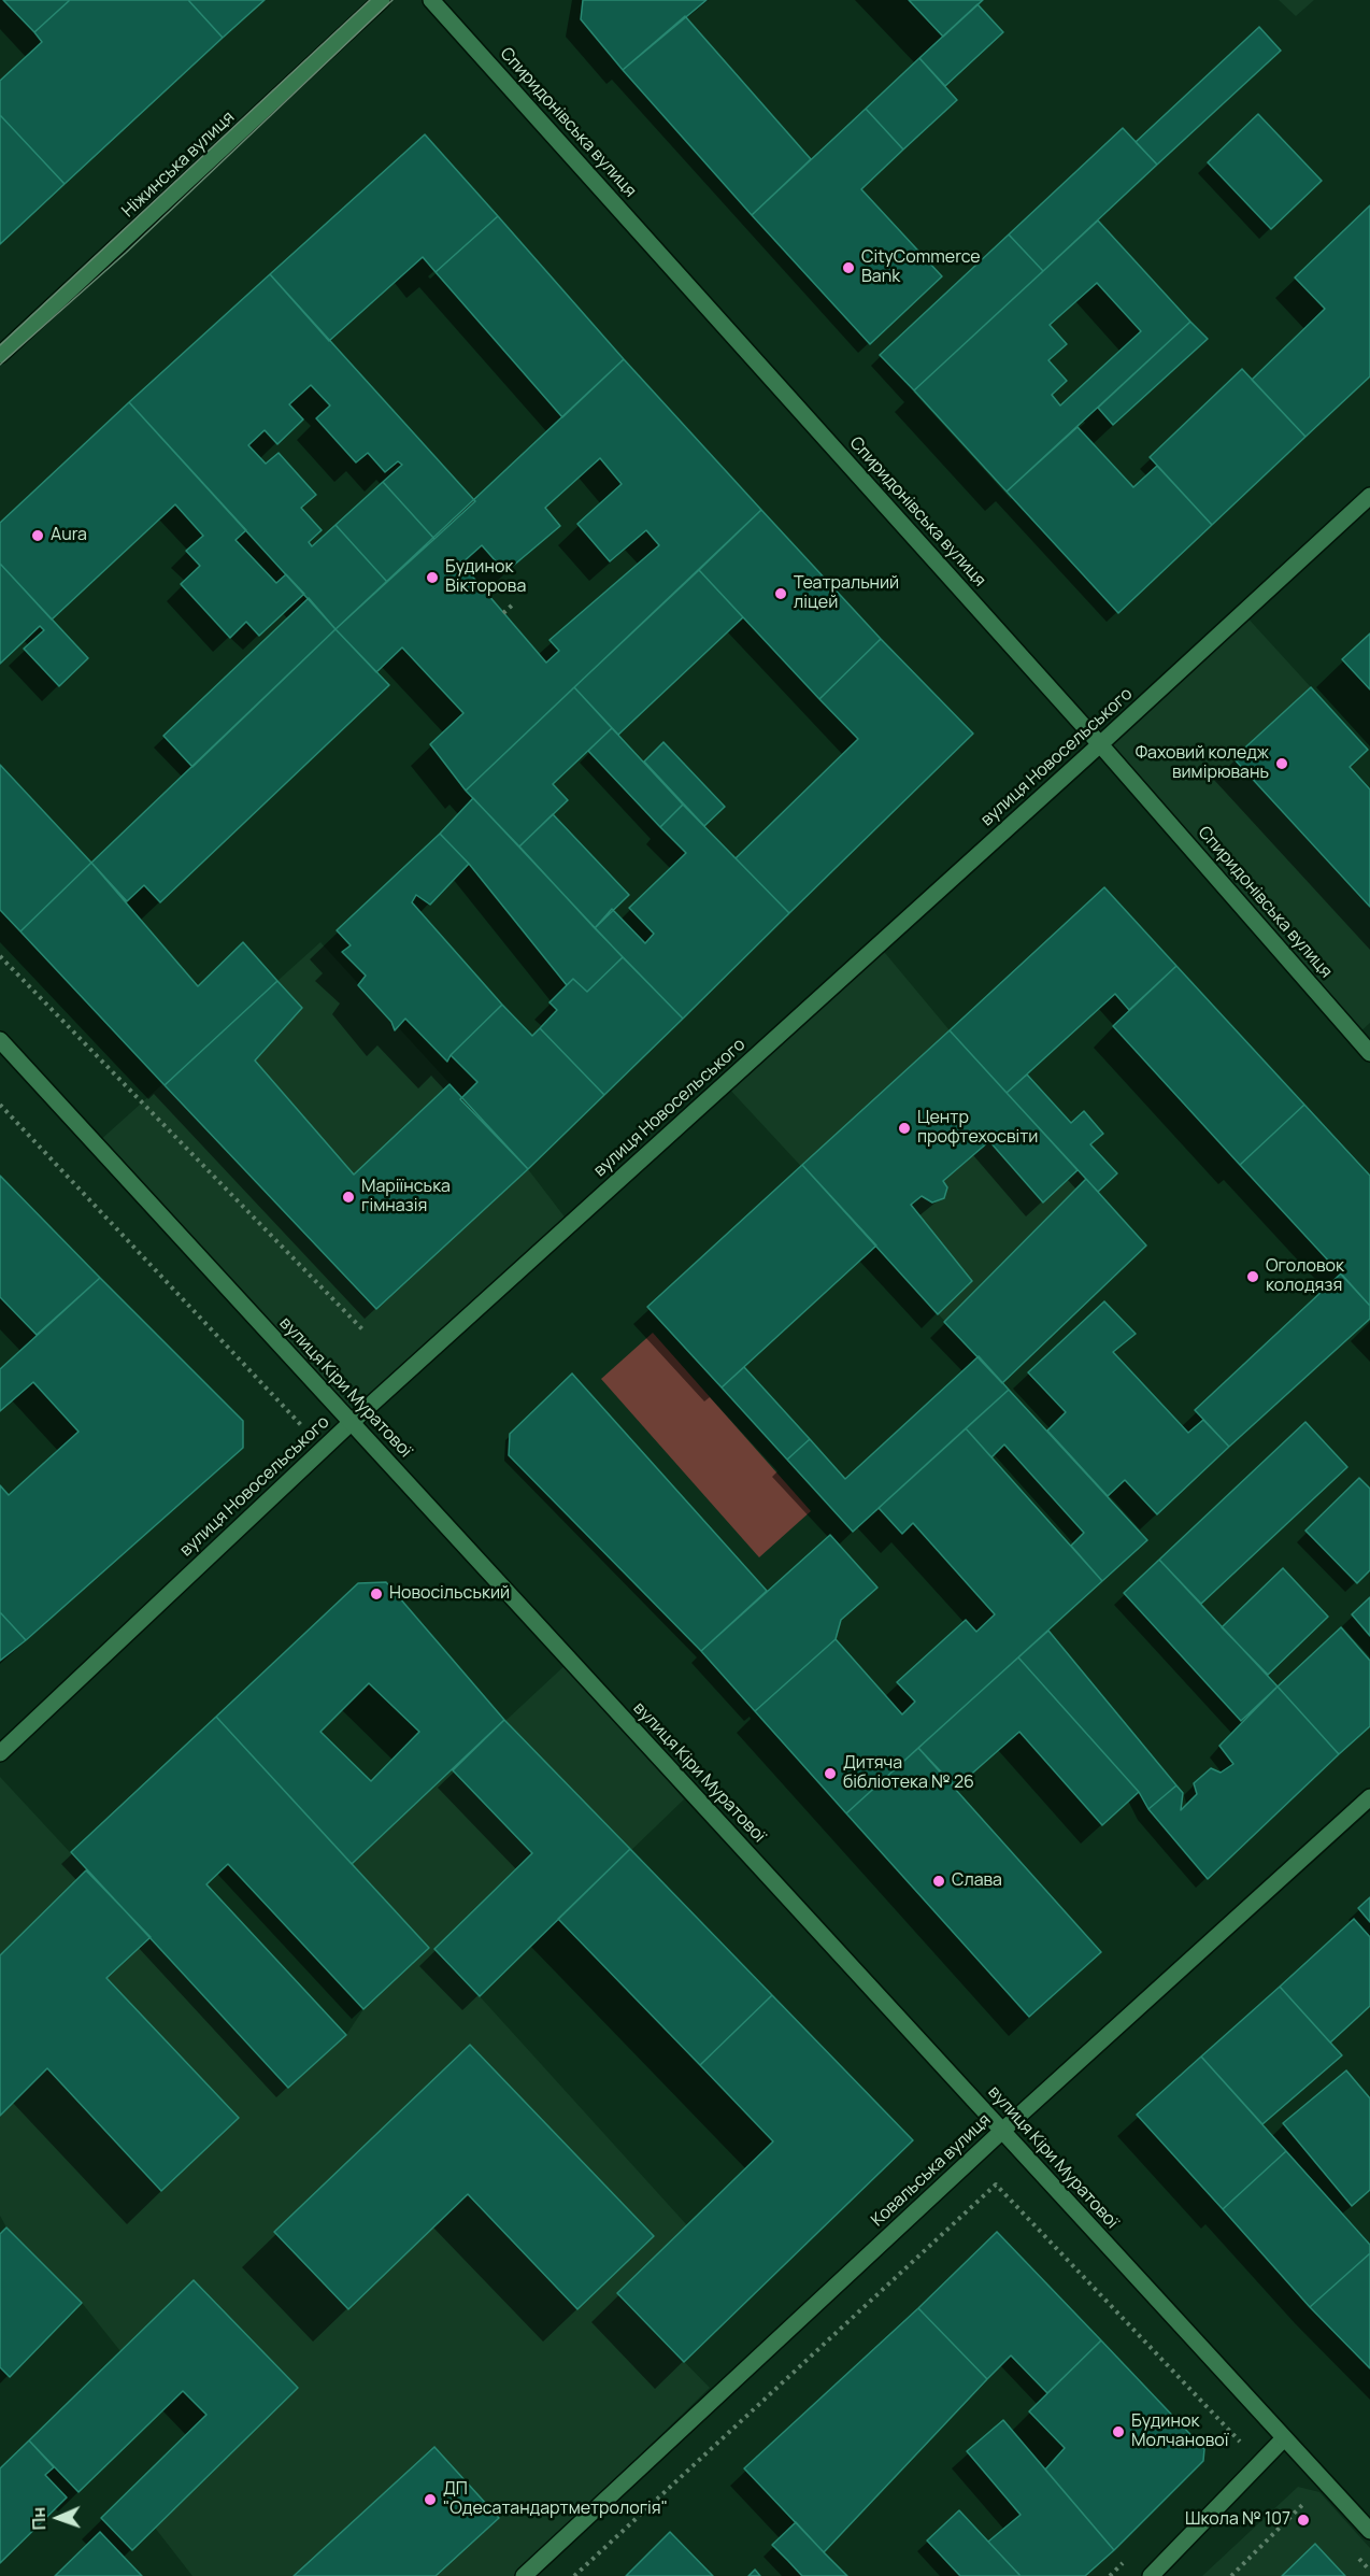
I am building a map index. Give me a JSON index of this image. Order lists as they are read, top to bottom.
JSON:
{
  "streets": {
    "street": [
      "Спиридонівська вулиця",
      "Ніжинська вулиця",
      "вулиця Новосельського",
      "вулиця Кіри Муратової",
      "Ковальська вулиця"
    ]
  },
  "crossings": [
    ["Спиридонівська вулиця", "вулиця Новосельського"],
    ["вулиця Новосельського", "вулиця Кіри Муратової"],
    ["вулиця Кіри Муратової", "Ковальська вулиця"]
  ],
  "places": [
    "CityCommerce Bank",
    "Aura",
    "Будинок Вікторова",
    "Театральний ліцей",
    "Фаховий коледж вимірювань",
    "Центр профтехосвіти",
    "Маріїнська гімназія",
    "Оголовок колодязя",
    "Новосільський",
    "Дитяча бібліотека № 26",
    "Слава",
    "Будинок Молчанової",
    "ДП \"Одесатандартметрологія\"",
    "Школа № 107"
  ],
  "north": "left"
}
